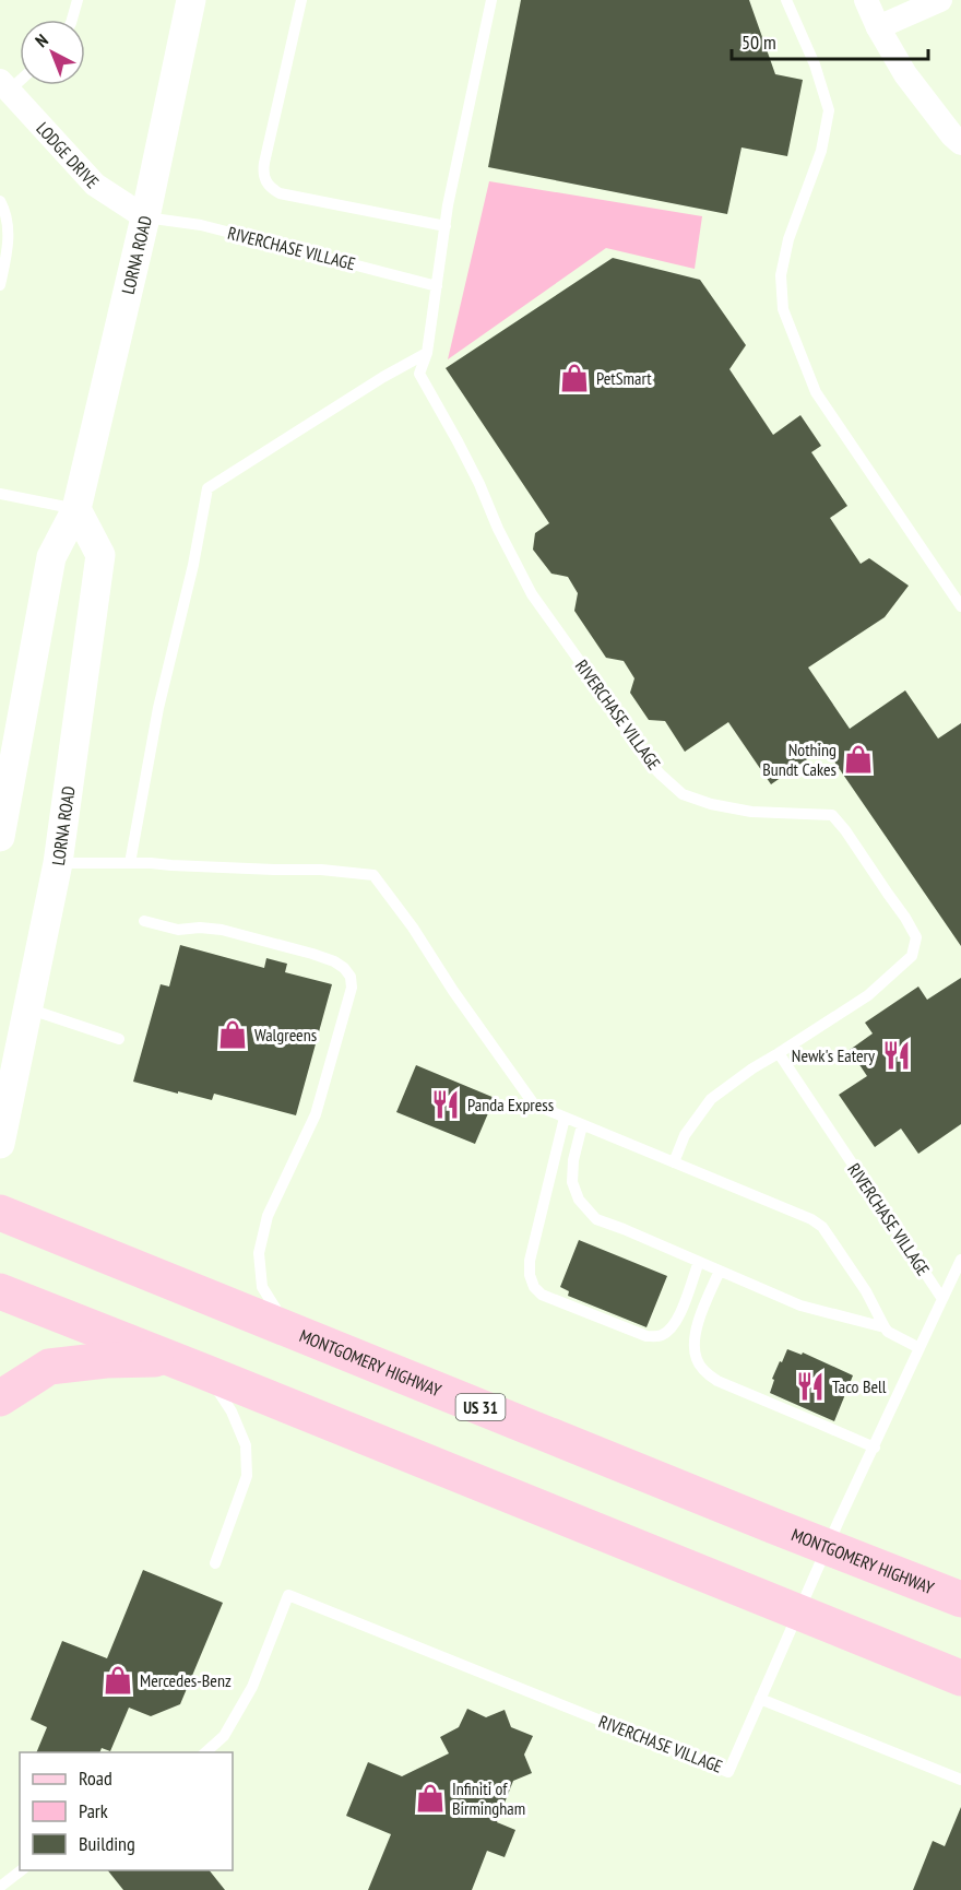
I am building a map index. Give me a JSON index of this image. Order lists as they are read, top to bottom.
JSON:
{
  "streets": {
    "main road": ["MONTGOMERY HIGHWAY", "US 31"],
    "street": ["LODGE DRIVE", "LORNA ROAD"],
    "lane": ["RIVERCHASE VILLAGE"]
  },
  "crossings": [
    ["LODGE DRIVE", "RIVERCHASE VILLAGE"],
    ["LODGE DRIVE", "LORNA ROAD"],
    ["RIVERCHASE VILLAGE", "LORNA ROAD"],
    ["RIVERCHASE VILLAGE", "MONTGOMERY HIGHWAY"]
  ],
  "places": {
    "shop": [
      "PetSmart",
      "Nothing Bundt Cakes",
      "Walgreens",
      "Mercedes-Benz",
      "Infiniti of Birmingham"
    ],
    "restaurant": ["Newk's Eatery", "Panda Express", "Taco Bell"]
  },
  "legend": ["Road", "Park", "Building"],
  "scale_bar": "50 m",
  "north": "top left"
}
